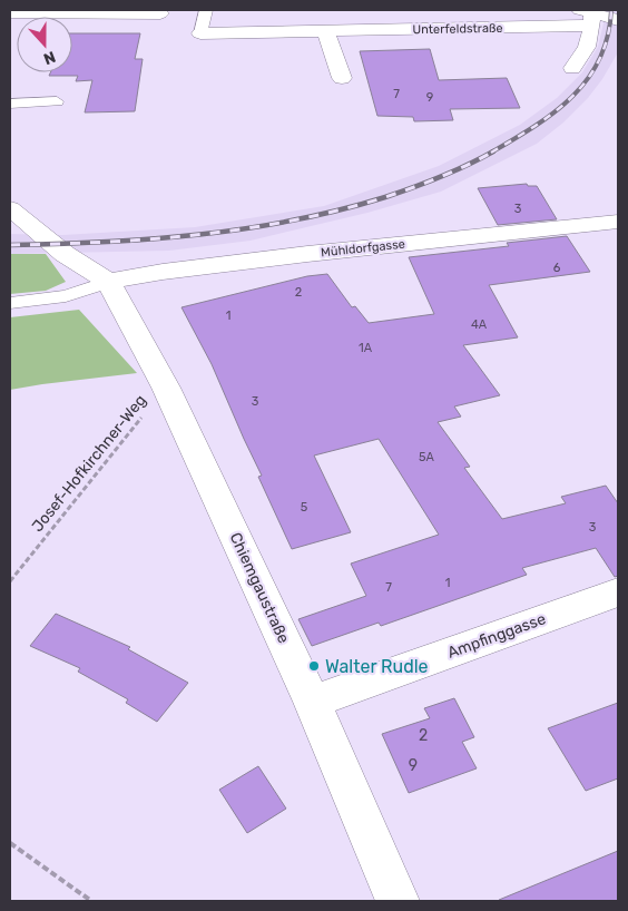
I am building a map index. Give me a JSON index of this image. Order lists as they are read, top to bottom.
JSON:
{
  "streets": {
    "street": [
      "Unterfeldstraße",
      "Mühldorfgasse",
      "Chiemgaustraße",
      "Ampfinggasse"
    ],
    "path": ["Josef-Hofkirchner-Weg"]
  },
  "crossings": [
    ["Mühldorfgasse", "Chiemgaustraße"],
    ["Josef-Hofkirchner-Weg", "Chiemgaustraße"],
    ["Chiemgaustraße", "Ampfinggasse"]
  ],
  "places": ["Walter Rudle"],
  "house_numbers": [
    "7",
    "9",
    "3",
    "6",
    "2",
    "1",
    "4A",
    "1A",
    "3",
    "5A",
    "5",
    "3",
    "1",
    "7",
    "2",
    "9"
  ],
  "north": "bottom"
}
